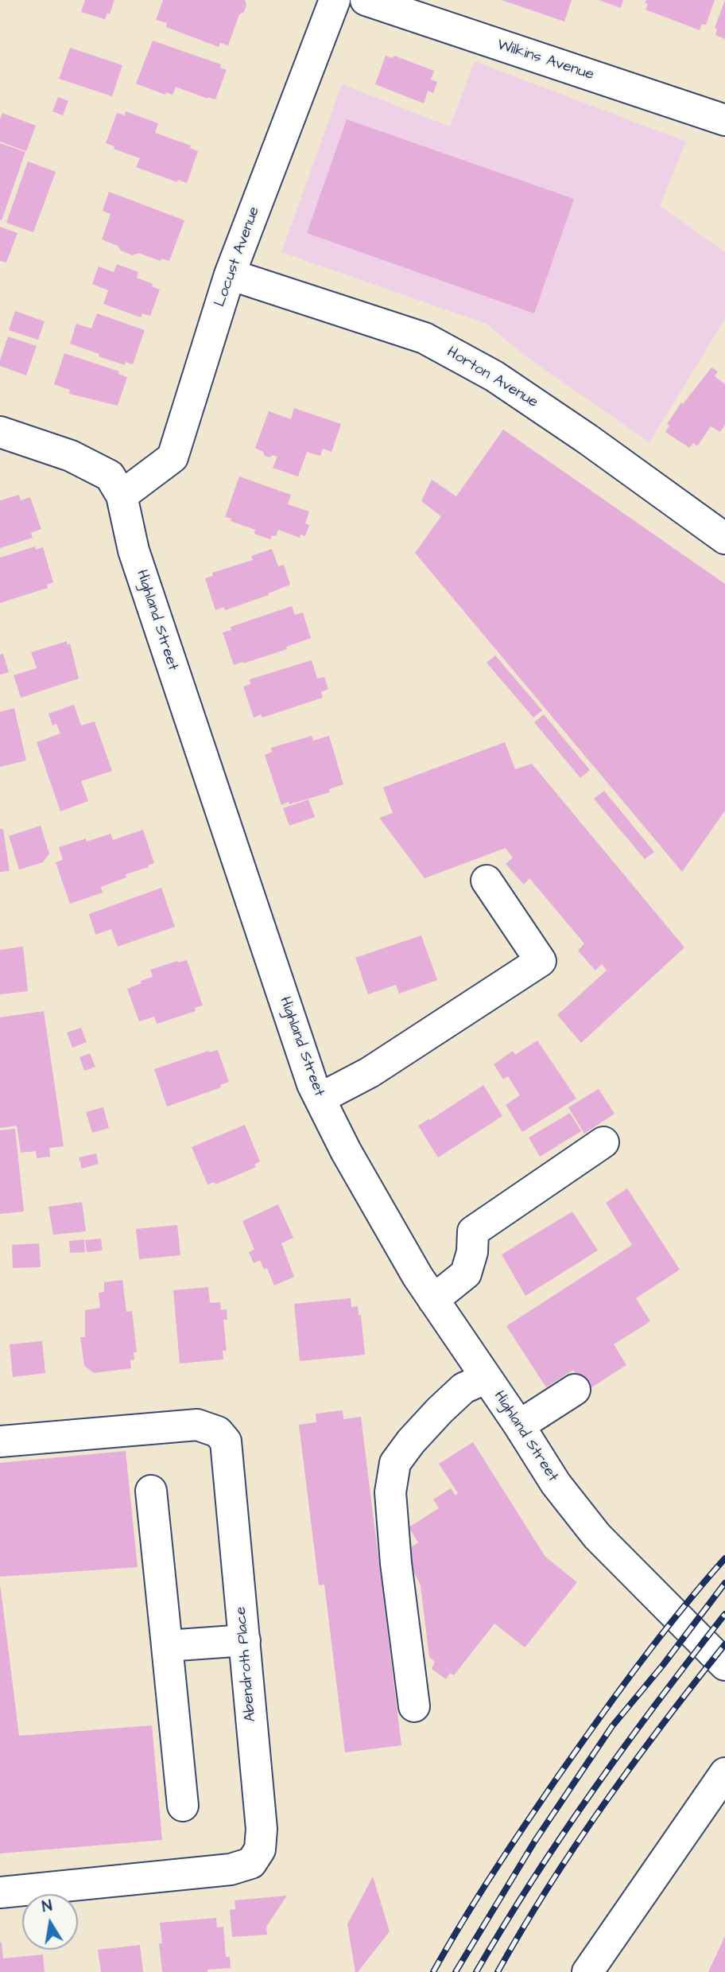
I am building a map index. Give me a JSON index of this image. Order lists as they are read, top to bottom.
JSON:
{
  "streets": {
    "street": [
      "Wilkins Avenue",
      "Locust Avenue",
      "Horton Avenue",
      "Highland Street",
      "Abendroth Place"
    ]
  },
  "crossings": [
    ["Locust Avenue", "Horton Avenue"],
    ["Locust Avenue", "Highland Street"]
  ],
  "north": "top"
}
